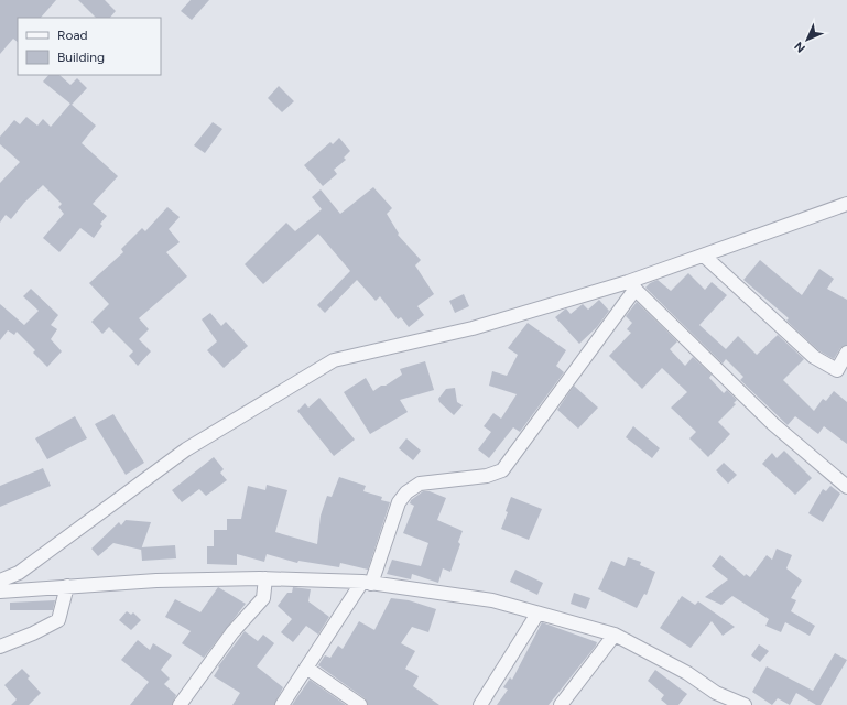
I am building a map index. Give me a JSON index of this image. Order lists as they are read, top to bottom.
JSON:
{
  "legend": ["Road", "Building"],
  "north": "bottom left"
}
